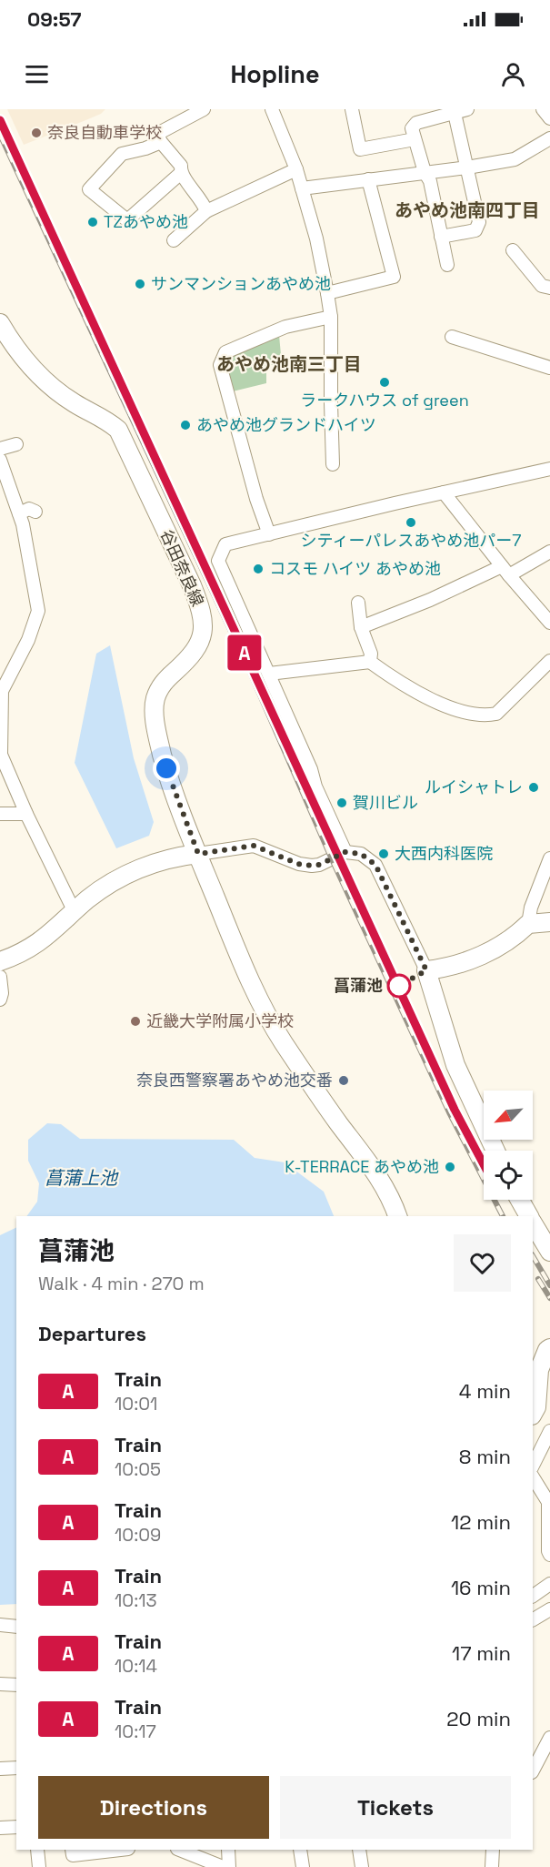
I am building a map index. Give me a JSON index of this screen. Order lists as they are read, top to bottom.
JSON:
{
  "streets": {
    "street": ["谷田奈良線"]
  },
  "districts": ["あやめ池南四丁目", "あやめ池南三丁目"],
  "water": ["菖蒲上池"],
  "places": [
    "奈良自動車学校",
    "TZあやめ池",
    "サンマンションあやめ池",
    "ラークハウス of green",
    "あやめ池グランドハイツ",
    "シティーパレスあやめ池パー7",
    "コスモ ハイツ あやめ池",
    "ルイシャトレ",
    "賀川ビル",
    "大西内科医院",
    "菖蒲池",
    "近畿大学附属小学校",
    "奈良西警察署あやめ池交番",
    "K-TERRACE あやめ池"
  ],
  "north": "bottom left",
  "page": {
    "status": "09:57",
    "header": "Hopline",
    "on_map": "A",
    "heading": [
      ["菖蒲池", "Walk · 4 min · 270 m"],
      "Departures"
    ],
    "list": [
      {
        "mark": "A",
        "name": "Train",
        "note": "10:01",
        "value": "4 min"
      },
      {
        "mark": "A",
        "name": "Train",
        "note": "10:05",
        "value": "8 min"
      },
      {
        "mark": "A",
        "name": "Train",
        "note": "10:09",
        "value": "12 min"
      },
      {
        "mark": "A",
        "name": "Train",
        "note": "10:13",
        "value": "16 min"
      },
      {
        "mark": "A",
        "name": "Train",
        "note": "10:14",
        "value": "17 min"
      },
      {
        "mark": "A",
        "name": "Train",
        "note": "10:17",
        "value": "20 min"
      }
    ],
    "buttons": ["Directions", "Tickets"]
  }
}
